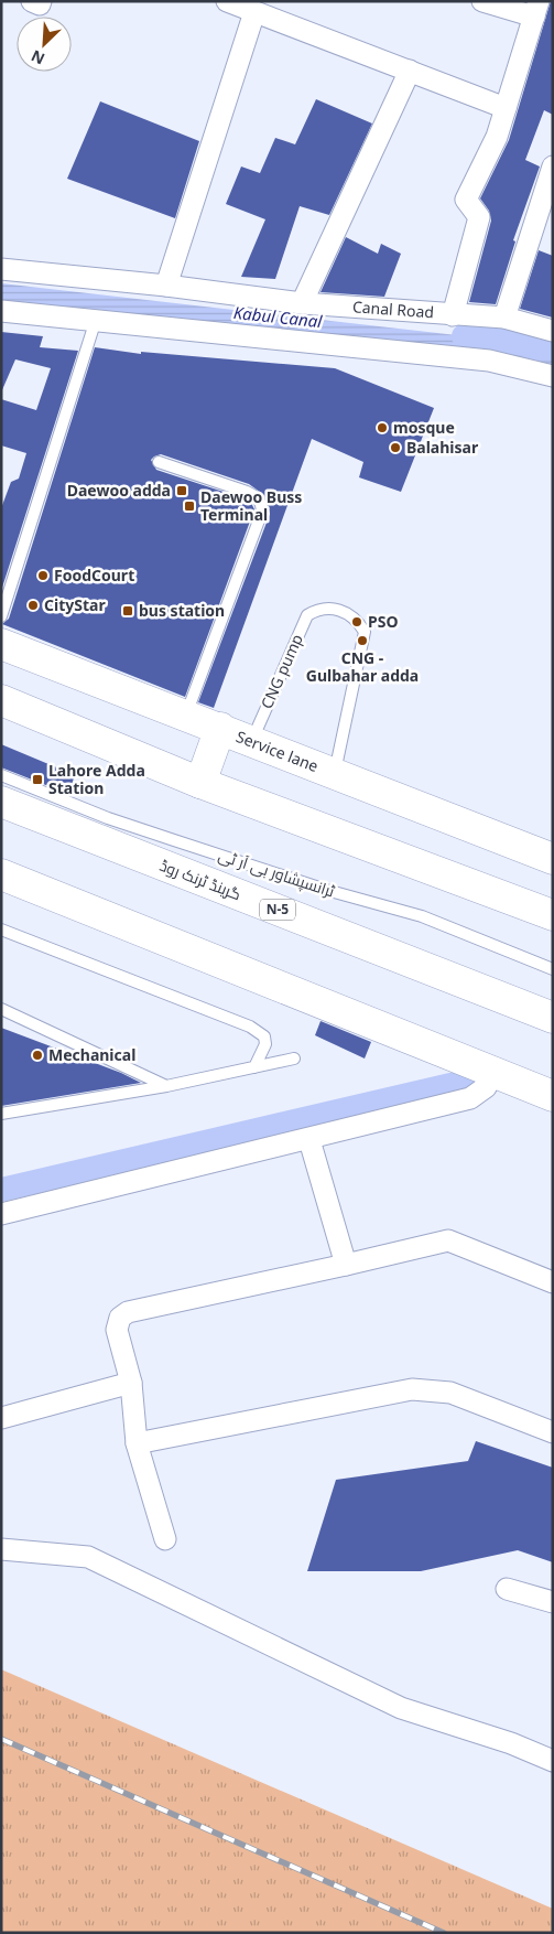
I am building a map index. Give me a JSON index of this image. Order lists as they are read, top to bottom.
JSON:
{
  "streets": {
    "main road": ["Service lane", "گرینڈ ٹرنک روڈ", "N-5"],
    "street": ["Canal Road"],
    "lane": ["CNG pump", "ٹرانسپشاور بی آر ٹی"]
  },
  "crossings": [
    ["CNG pump", "Service lane"]
  ],
  "water": ["Kabul Canal"],
  "places": {
    "other": [
      "mosque",
      "Balahisar",
      "FoodCourt",
      "CityStar",
      "PSO",
      "CNG - Gulbahar adda",
      "Mechanical"
    ],
    "transit": [
      "Daewoo adda",
      "Daewoo Buss Terminal",
      "bus station",
      "Lahore Adda Station"
    ]
  },
  "north": "bottom left"
}
